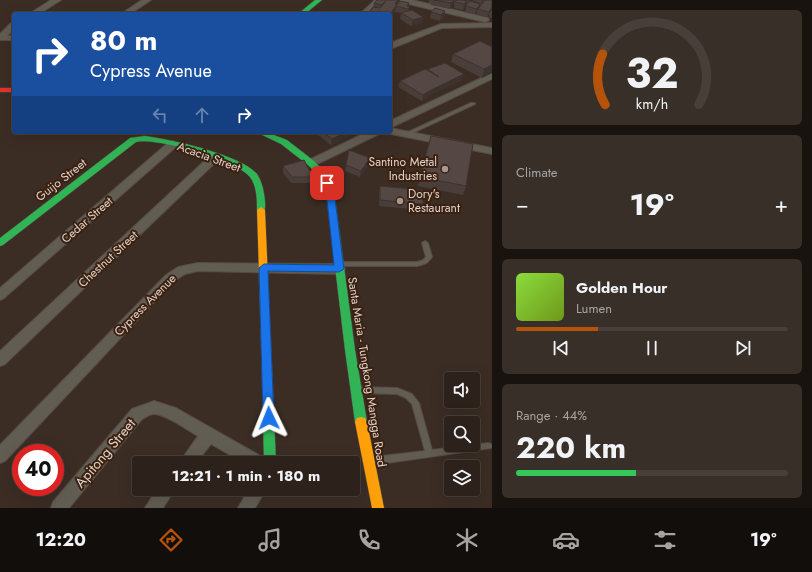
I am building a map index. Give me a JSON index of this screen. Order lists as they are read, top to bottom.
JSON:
{
  "streets": {
    "street": [
      "Acacia Street",
      "Guijo Street",
      "Cedar Street",
      "Chestnut Street",
      "Cypress Avenue",
      "Santa Maria - Tungkong Mangga Road",
      "Apitong Street"
    ]
  },
  "crossings": [
    ["Acacia Street", "Guijo Street"],
    ["Acacia Street", "Cedar Street"],
    ["Acacia Street", "Chestnut Street"],
    ["Acacia Street", "Cypress Avenue"],
    ["Cypress Avenue", "Santa Maria - Tungkong Mangga Road"]
  ],
  "places": ["Santino Metal Industries", "Dory's Restaurant"],
  "page": {
    "turn": ["80 m", "Cypress Avenue"],
    "tile": [
      "Climate",
      ["Range · 44%", "220 km"]
    ],
    "heat": ["−", "19°", "+"],
    "song": ["Golden Hour", "Lumen"],
    "limit": "40",
    "trip": "12:21 · 1 min · 180 m",
    "tabs": ["12:20", "19°"],
    "gauge": ["32", "km/h"]
  }
}
